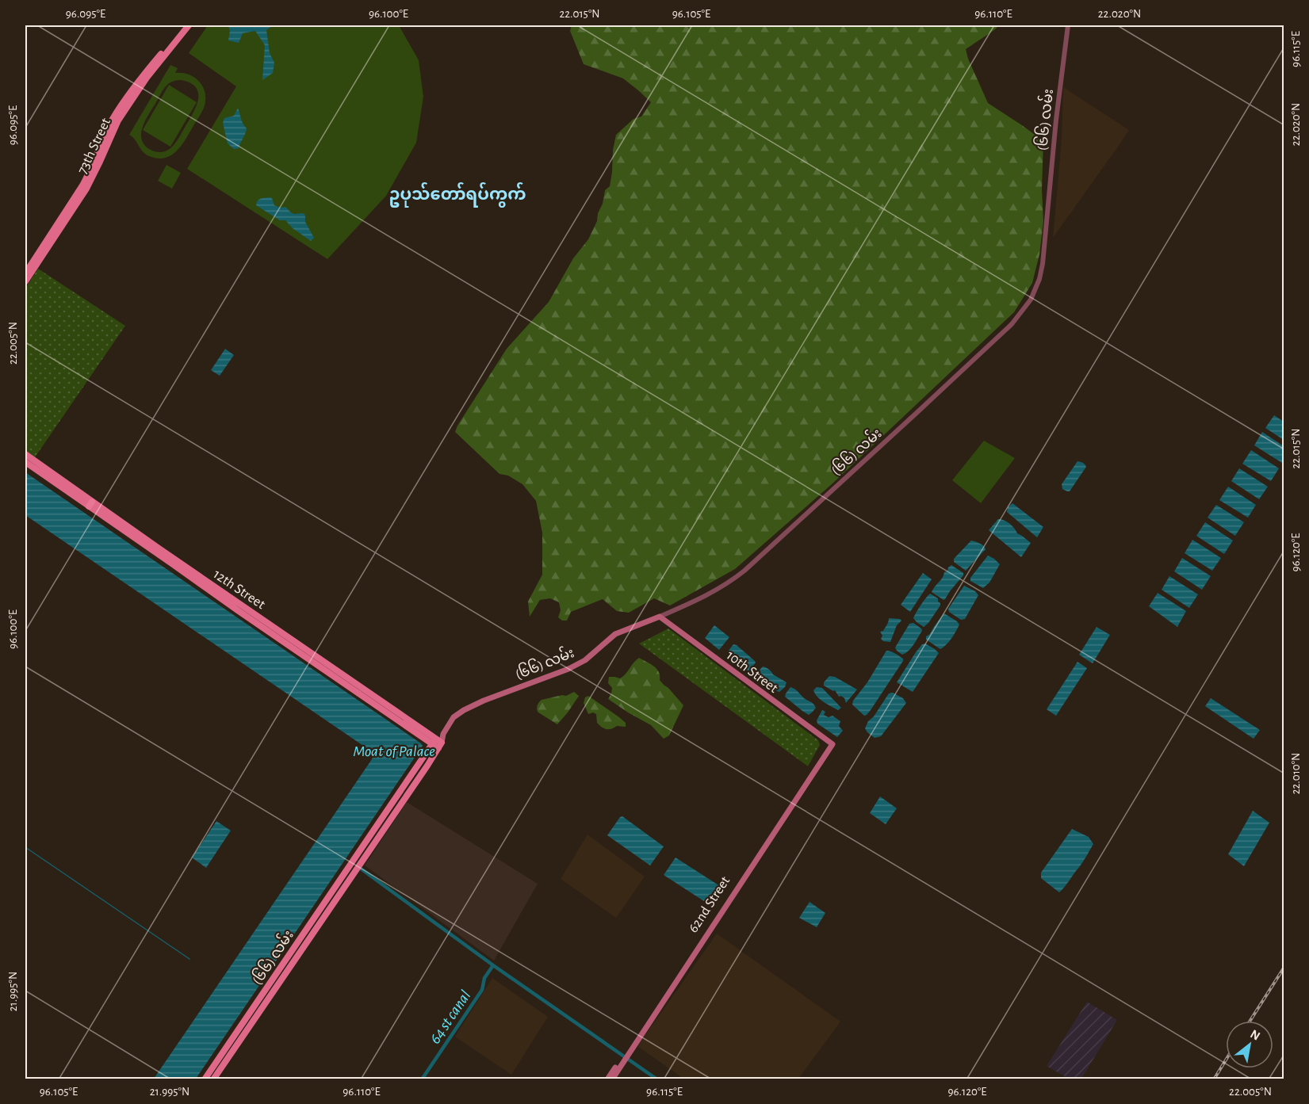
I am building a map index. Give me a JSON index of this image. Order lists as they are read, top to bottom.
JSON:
{
  "streets": {
    "main road": [
      "(၆၆) လမ်း",
      "73th Street",
      "12th Street",
      "10th Street",
      "62nd Street"
    ]
  },
  "crossings": [
    ["(၆၆) လမ်း", "12th Street"],
    ["(၆၆) လမ်း", "10th Street"],
    ["10th Street", "62nd Street"]
  ],
  "districts": ["ဥပုသ်တော်ရပ်ကွက်"],
  "water": ["Moat of Palace", "64 st canal"],
  "north": "top right",
  "coordinates": [
    "96.095°E",
    "96.100°E",
    "22.015°N",
    "96.105°E",
    "96.110°E",
    "22.020°N",
    "96.115°E",
    "22.005°N",
    "96.120°E",
    "22.010°N",
    "21.995°N"
  ]
}
